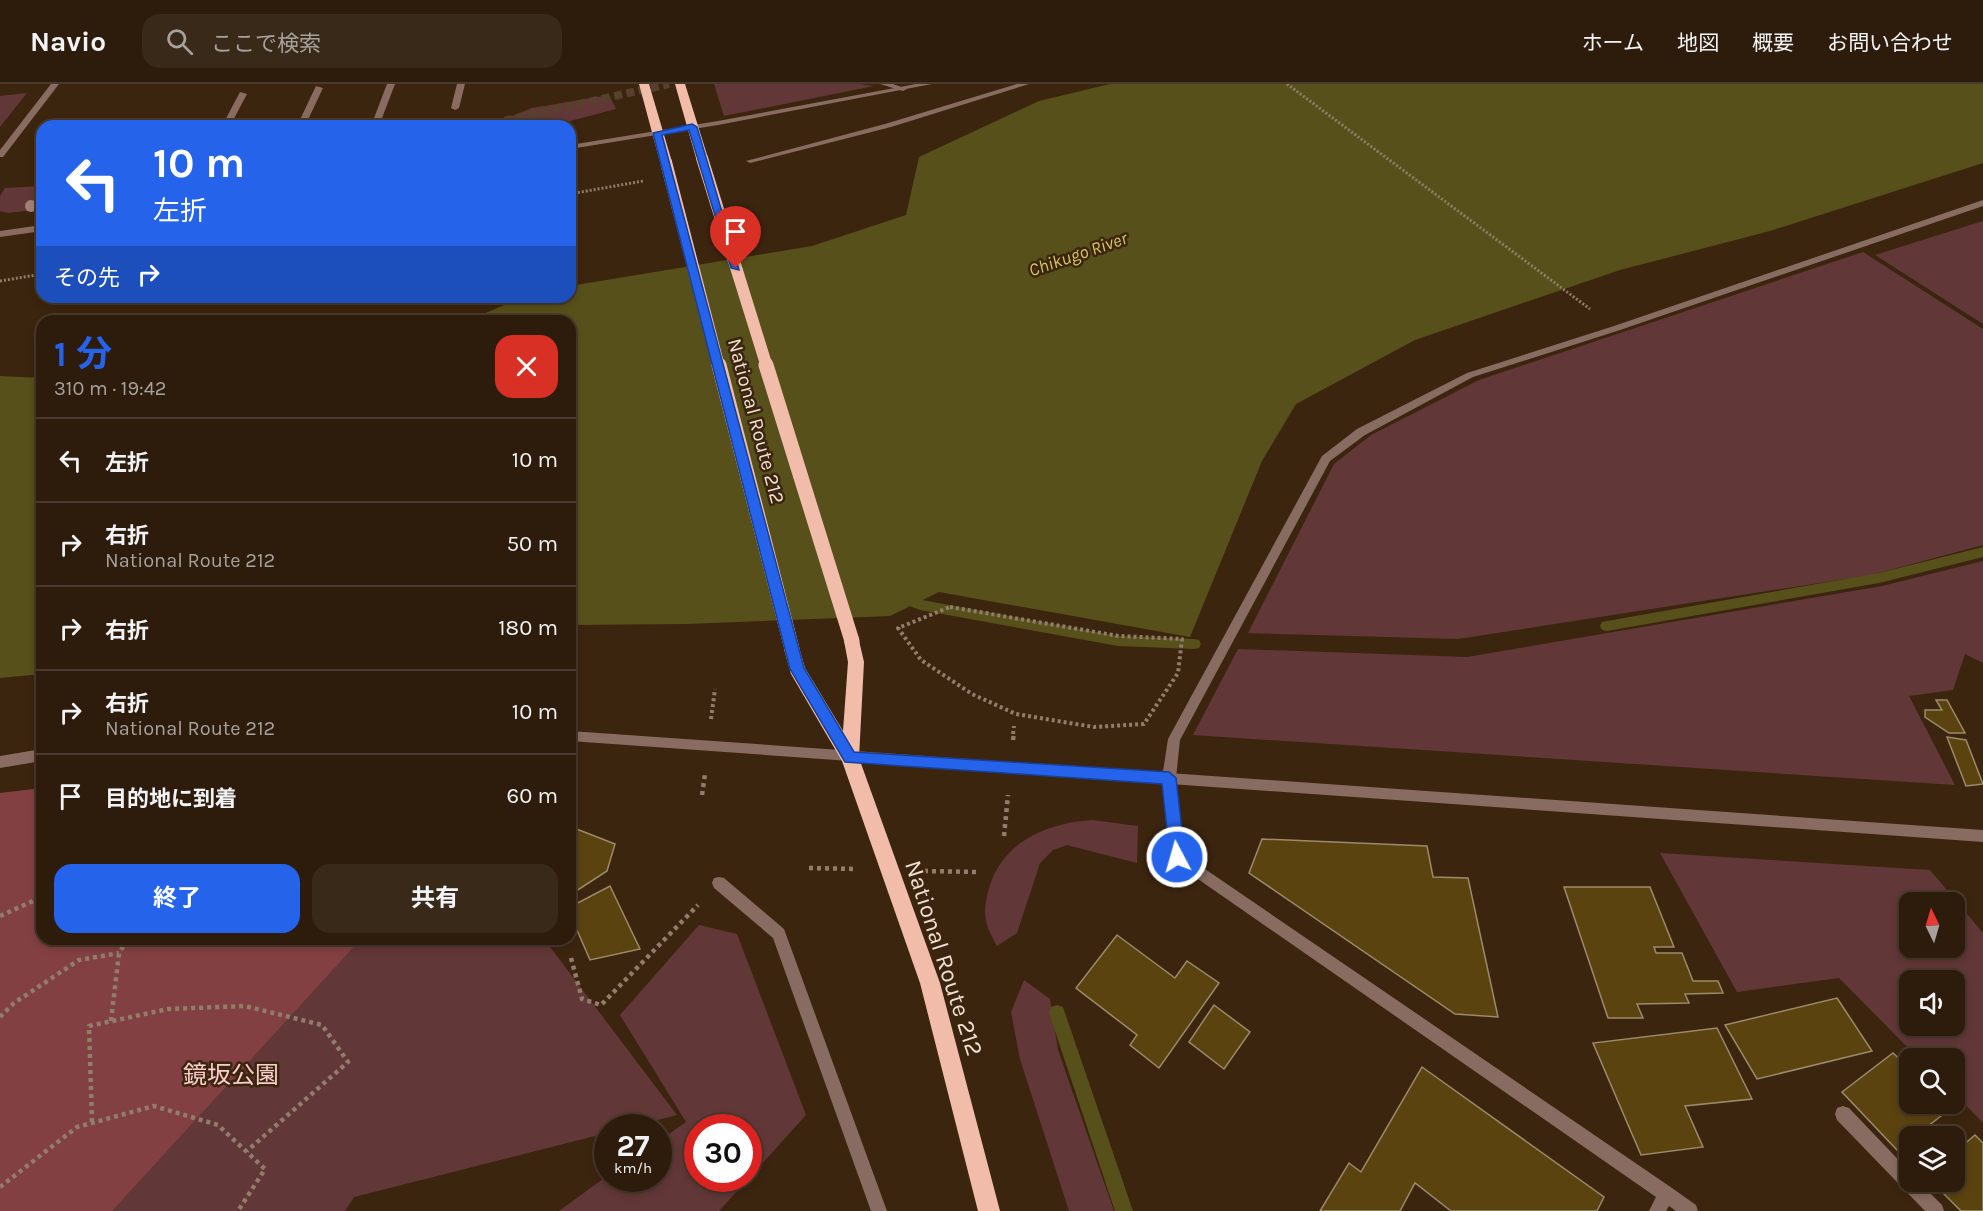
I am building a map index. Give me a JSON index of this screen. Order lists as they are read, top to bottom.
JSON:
{
  "streets": {
    "highway": ["National Route 212"]
  },
  "water": ["Chikugo River"],
  "parks": ["鏡坂公園"],
  "north": "top",
  "page": {
    "header": "Navio",
    "search": "ここで検索",
    "nav": [
      "ホーム",
      "地図",
      "概要",
      "お問い合わせ"
    ],
    "turn": ["10 m", "左折"],
    "then": "その先",
    "heading": ["1 分", "310 m · 19:42"],
    "list": [
      {
        "name": "左折",
        "value": "10 m"
      },
      {
        "name": "右折",
        "note": "National Route 212",
        "value": "50 m"
      },
      {
        "name": "右折",
        "value": "180 m"
      },
      {
        "name": "右折",
        "note": "National Route 212",
        "value": "10 m"
      },
      {
        "name": "目的地に到着",
        "value": "60 m"
      }
    ],
    "buttons": ["終了", "共有"],
    "speed": "27 km/h",
    "limit": "30"
  }
}
